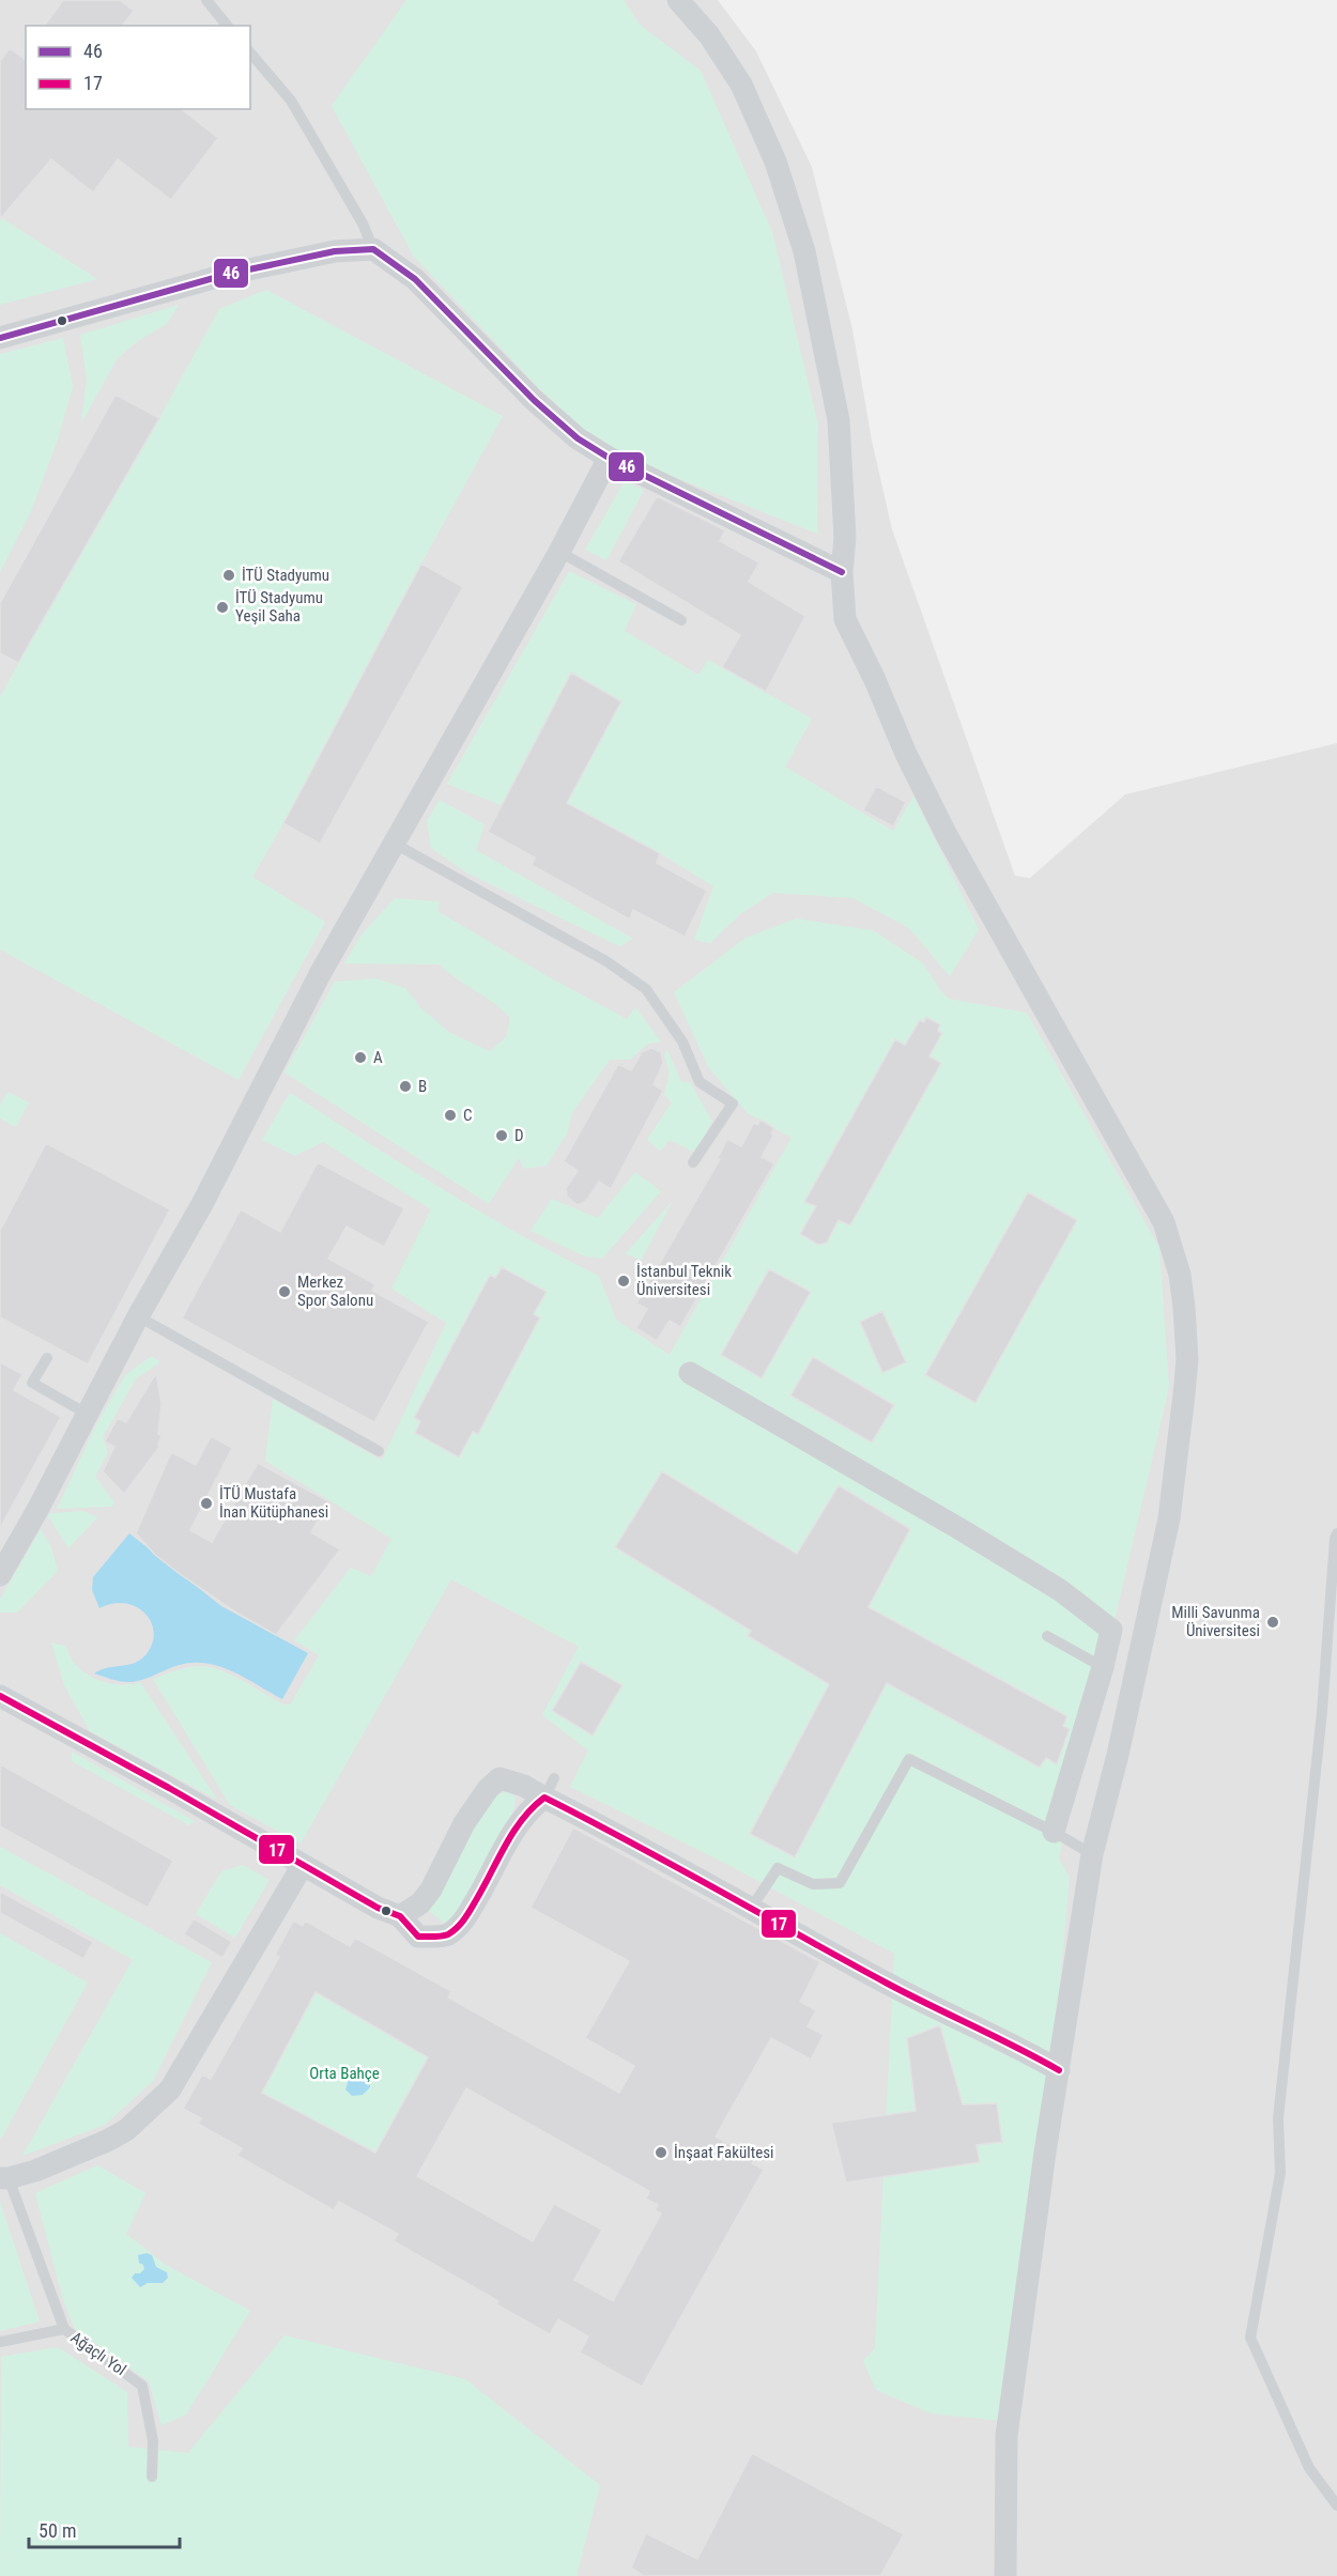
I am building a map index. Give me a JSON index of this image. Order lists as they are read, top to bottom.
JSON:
{
  "streets": {
    "lane": ["Ağaçlı Yol"]
  },
  "parks": ["Orta Bahçe"],
  "places": [
    "İTÜ Stadyumu",
    "İTÜ Stadyumu Yeşil Saha",
    "A",
    "B",
    "C",
    "D",
    "İstanbul Teknik Üniversitesi",
    "Merkez Spor Salonu",
    "İTÜ Mustafa İnan Kütüphanesi",
    "Milli Savunma Üniversitesi",
    "İnşaat Fakültesi"
  ],
  "lines": ["transit line 46", "transit line 17"],
  "legend": ["46", "17"],
  "scale_bar": "50 m"
}
